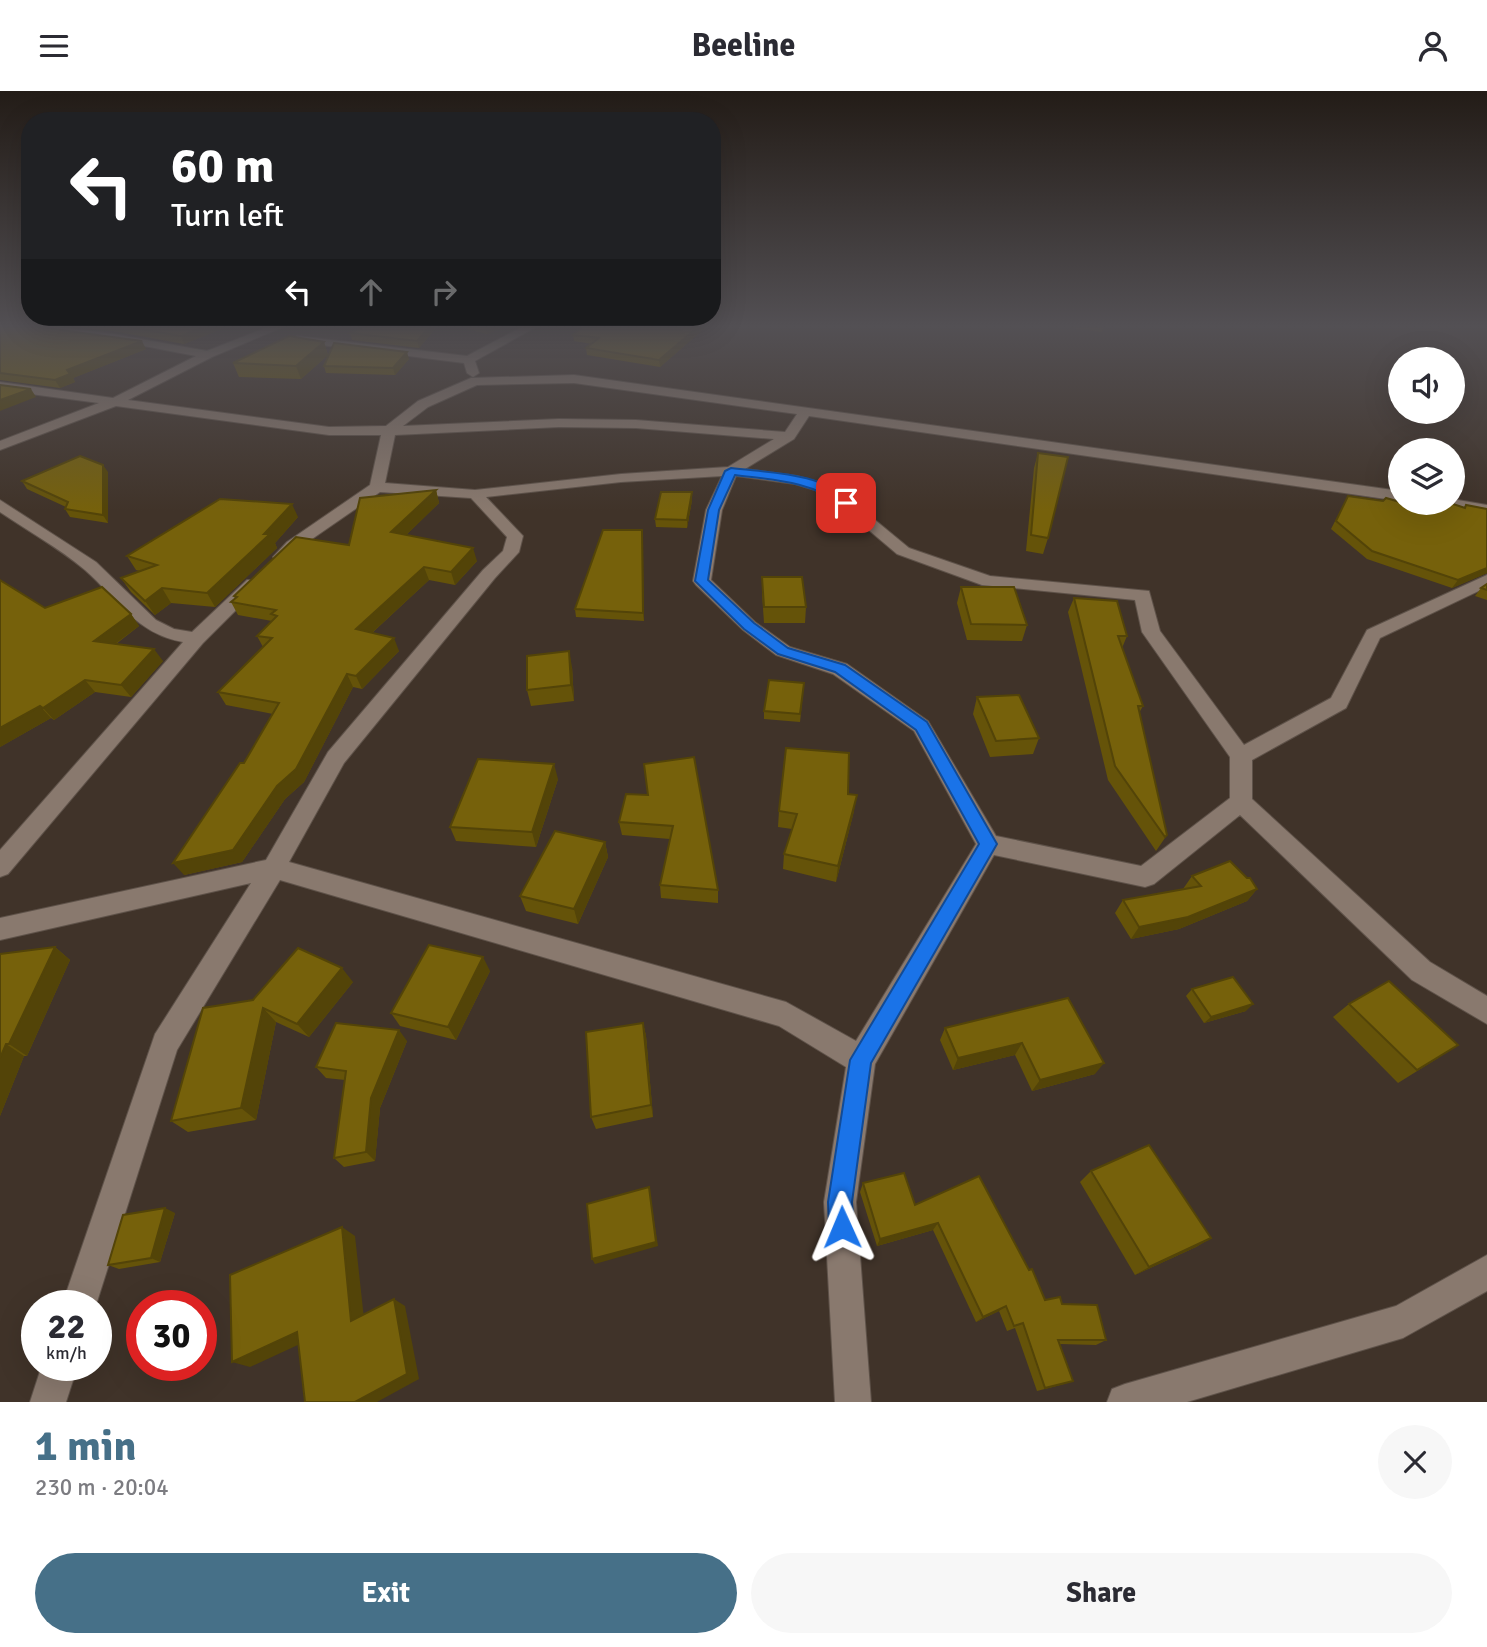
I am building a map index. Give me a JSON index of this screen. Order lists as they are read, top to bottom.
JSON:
{
  "page": {
    "header": "Beeline",
    "turn": ["60 m", "Turn left"],
    "speed": "22 km/h",
    "limit": "30",
    "heading": ["1 min", "230 m · 20:04"],
    "buttons": ["Exit", "Share"]
  }
}
